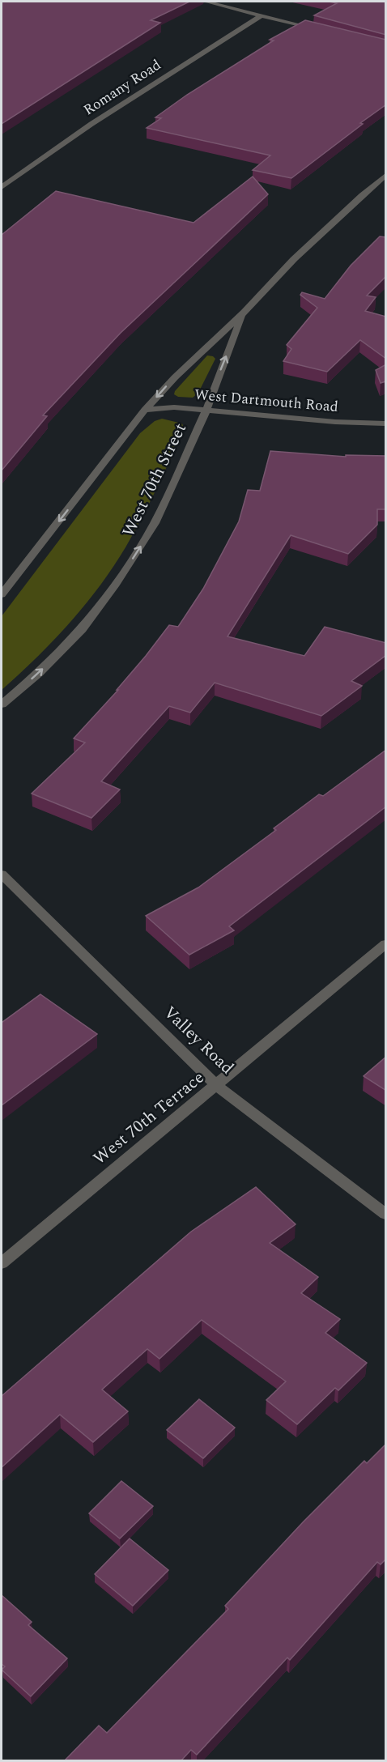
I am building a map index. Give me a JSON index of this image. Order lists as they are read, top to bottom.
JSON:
{
  "streets": {
    "street": [
      "Romany Road",
      "West Dartmouth Road",
      "West 70th Street",
      "Valley Road",
      "West 70th Terrace"
    ]
  },
  "crossings": [
    ["West Dartmouth Road", "West 70th Street"],
    ["Valley Road", "West 70th Terrace"]
  ]
}
